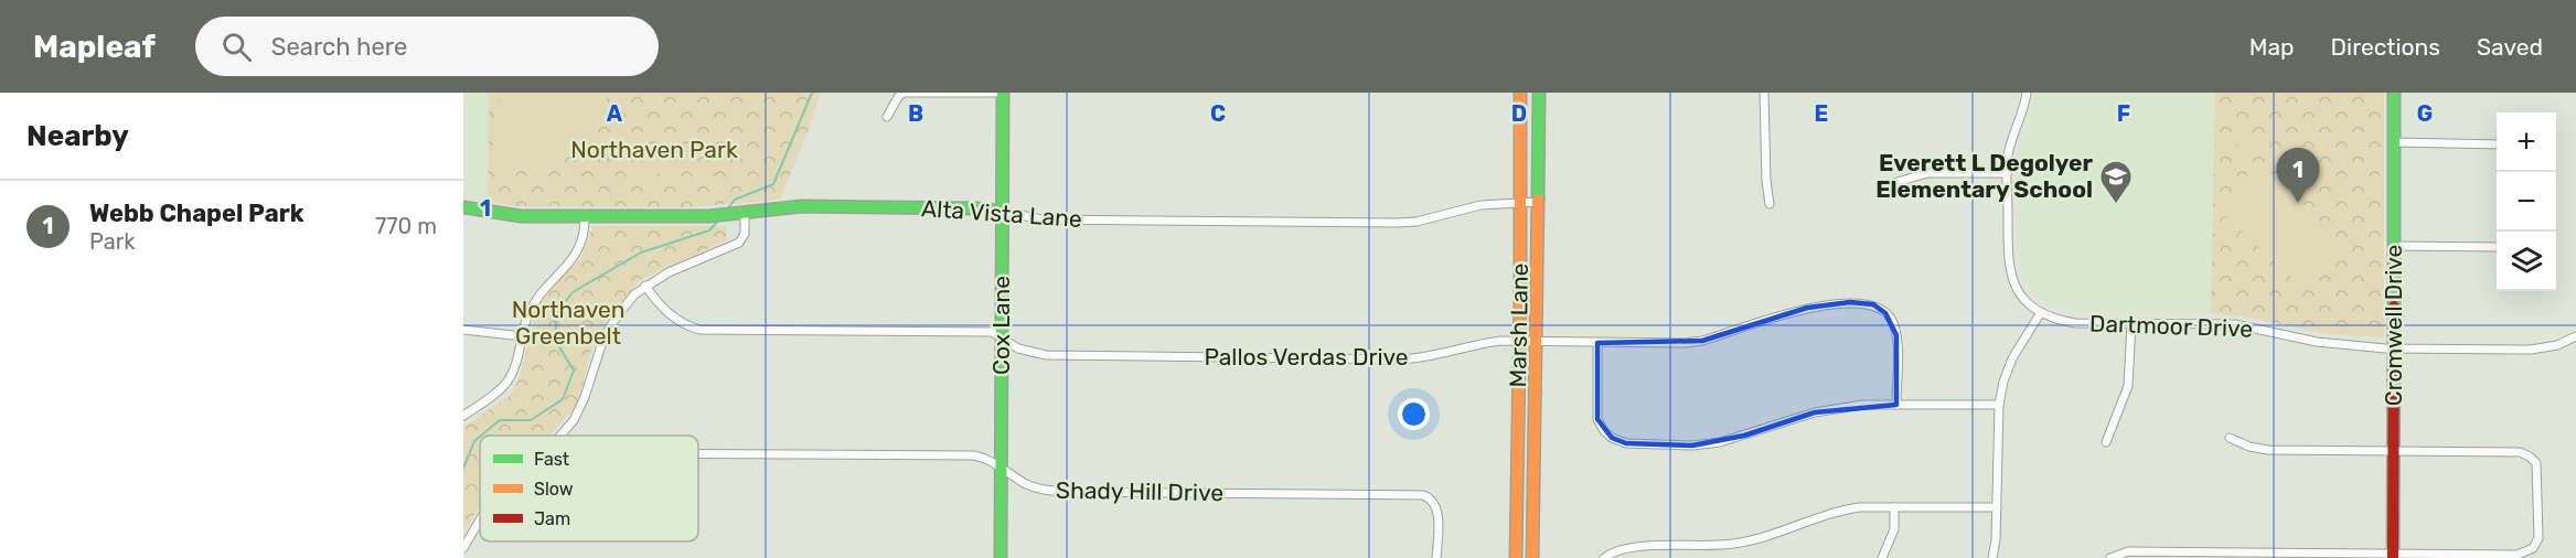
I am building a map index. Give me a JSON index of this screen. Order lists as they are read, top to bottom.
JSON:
{
  "streets": {
    "street": [
      "Alta Vista Lane",
      "Cox Lane",
      "Marsh Lane",
      "Cromwell Drive",
      "Dartmoor Drive",
      "Pallos Verdas Drive",
      "Shady Hill Drive"
    ]
  },
  "crossings": [
    ["Alta Vista Lane", "Cox Lane"],
    ["Alta Vista Lane", "Marsh Lane"],
    ["Cox Lane", "Pallos Verdas Drive"],
    ["Cox Lane", "Shady Hill Drive"],
    ["Marsh Lane", "Pallos Verdas Drive"],
    ["Cromwell Drive", "Dartmoor Drive"]
  ],
  "parks": ["Northaven Park", "Northaven Greenbelt"],
  "places": {
    "school or university": ["Everett L Degolyer Elementary School"]
  },
  "legend": ["Fast", "Slow", "Jam"],
  "page": {
    "header": "Mapleaf",
    "search": "Search here",
    "nav": ["Map", "Directions", "Saved"],
    "heading": "Nearby",
    "map_buttons": ["+", "−"],
    "pins": "1",
    "list": [
      {
        "mark": "1",
        "name": "Webb Chapel Park",
        "note": "Park",
        "value": "770 m"
      }
    ]
  },
  "grid": {
    "columns": [
      "A",
      "B",
      "C",
      "D",
      "E",
      "F",
      "G"
    ],
    "rows": ["1"]
  }
}
